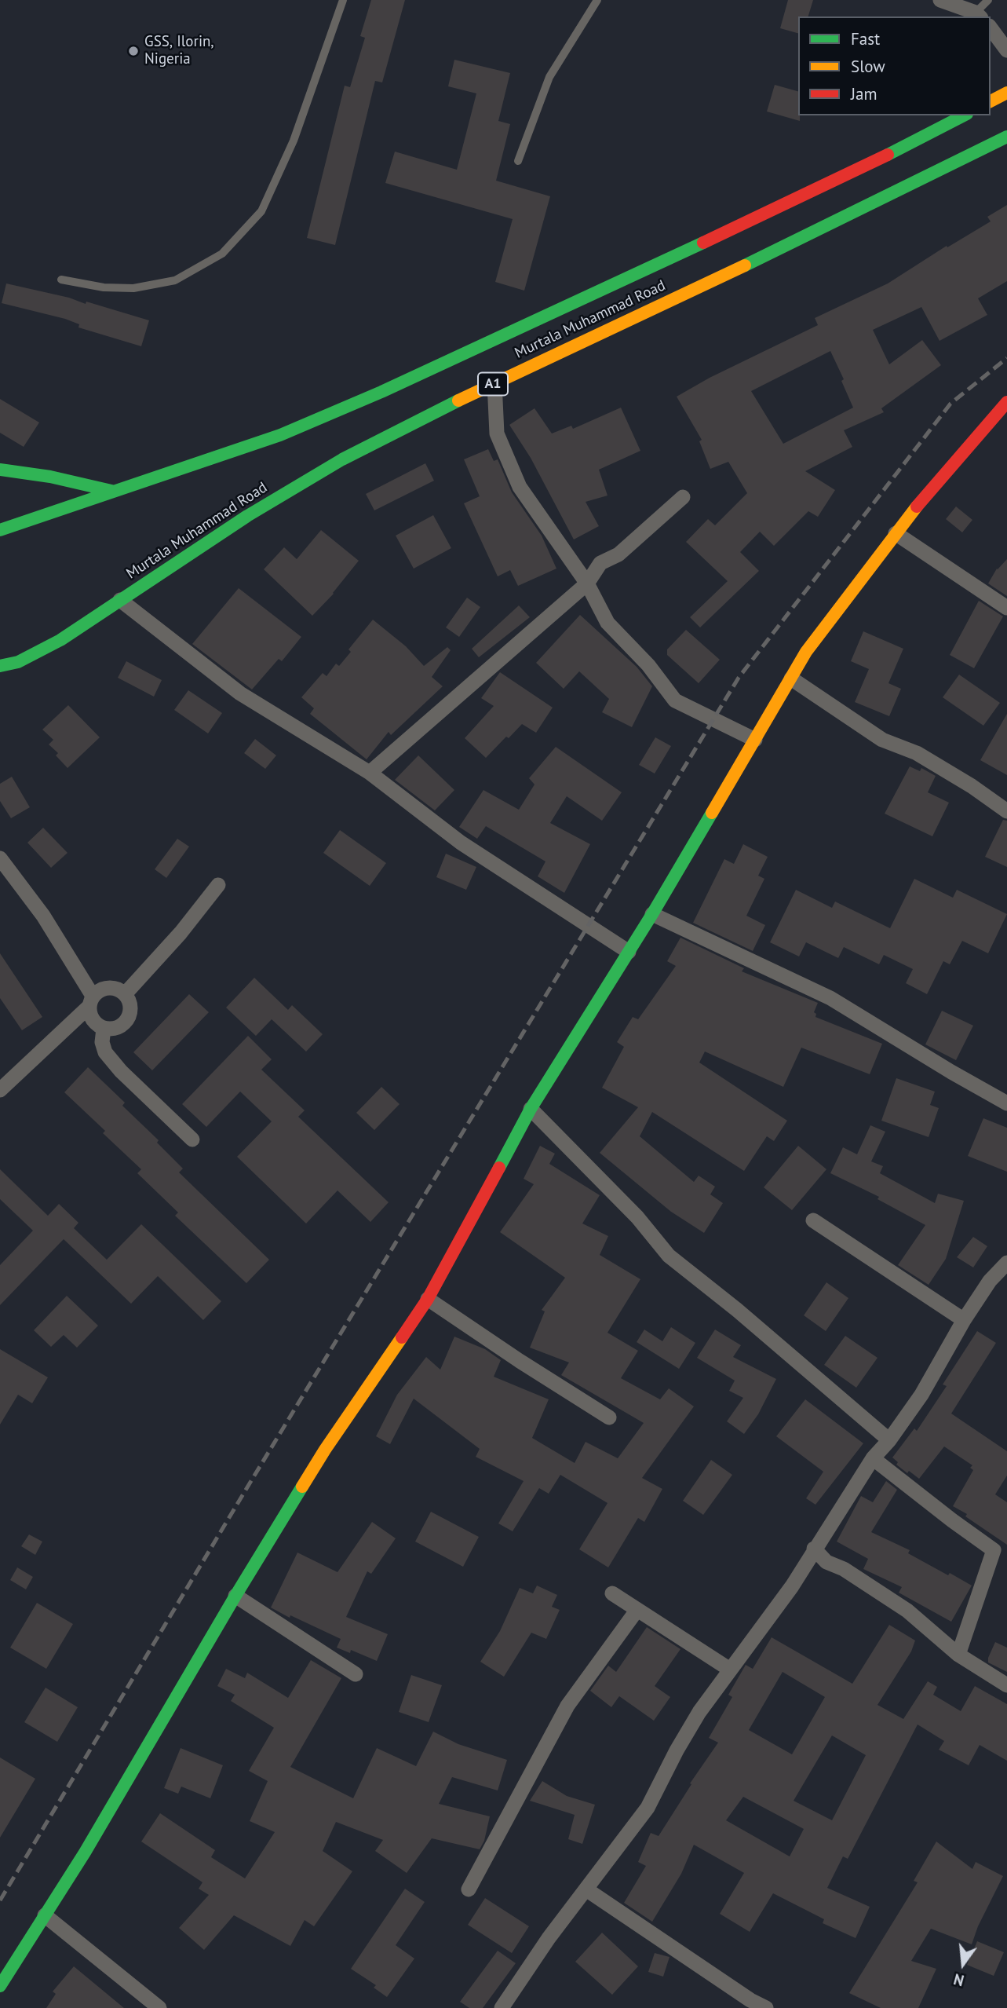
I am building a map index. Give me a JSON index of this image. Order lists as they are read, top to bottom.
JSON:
{
  "streets": {
    "main road": ["Murtala Muhammad Road", "A1"]
  },
  "places": ["GSS, Ilorin, Nigeria"],
  "legend": ["Fast", "Slow", "Jam"],
  "north": "bottom"
}
